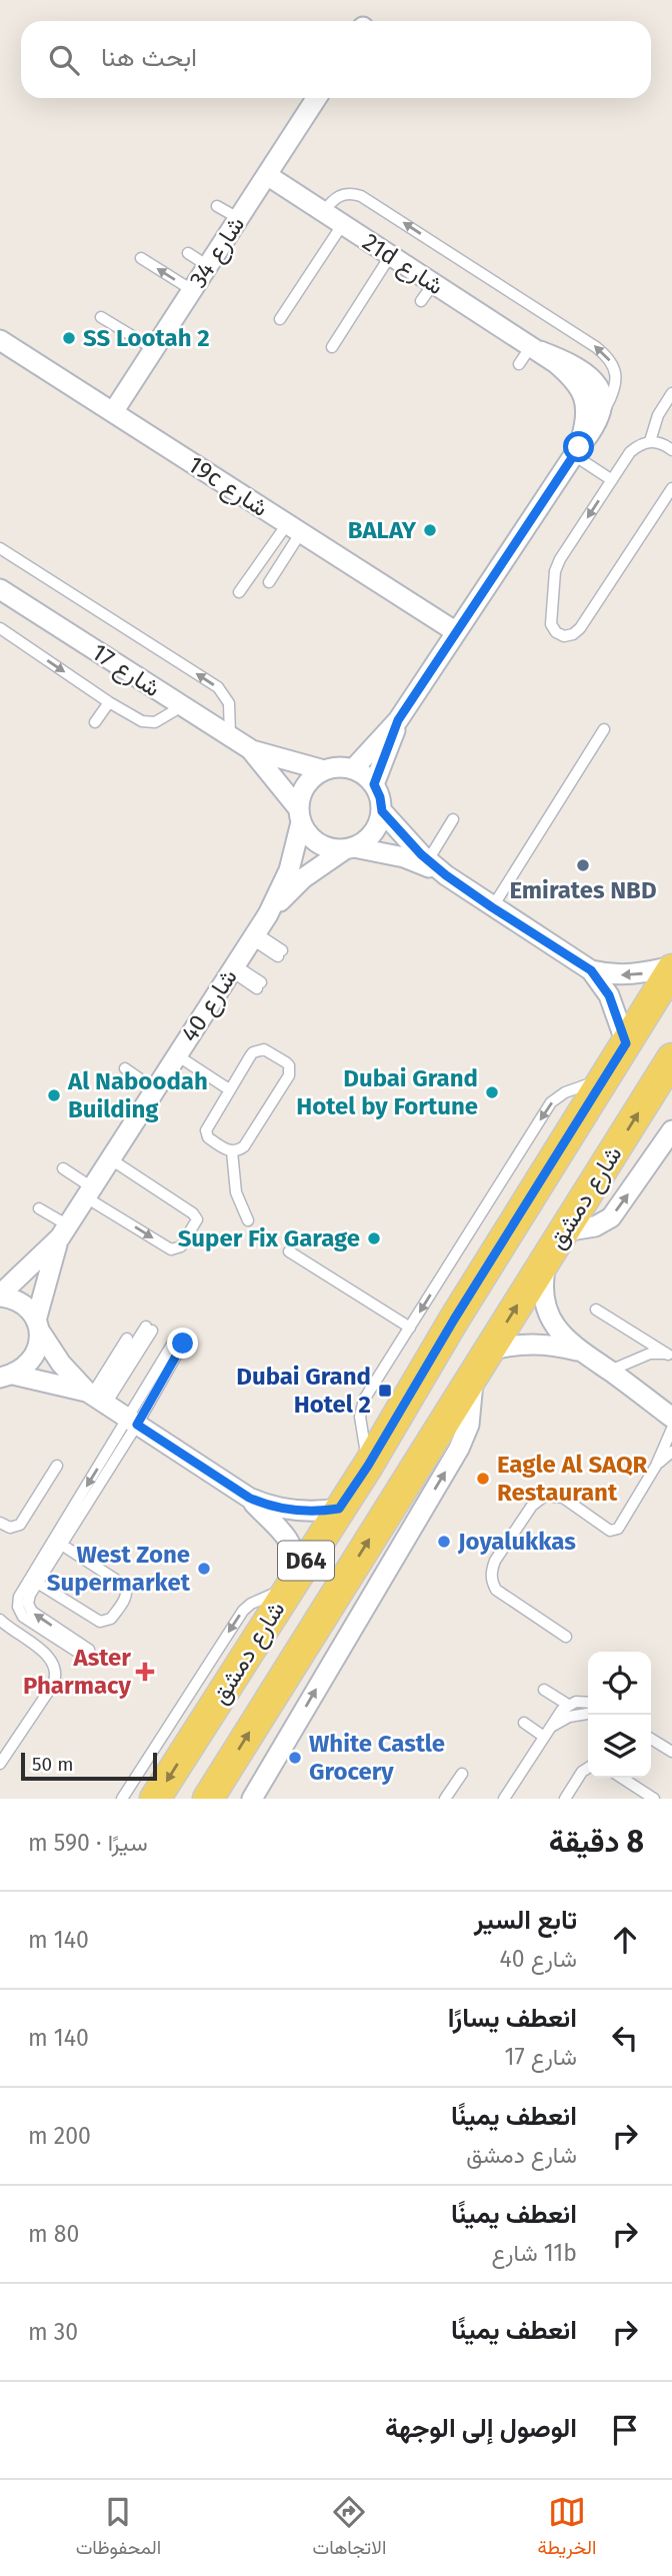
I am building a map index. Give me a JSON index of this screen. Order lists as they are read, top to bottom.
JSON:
{
  "streets": {
    "main road": ["شارع دمشق", "D64"],
    "street": [
      "شارع 34",
      "21d شارع",
      "19c شارع",
      "شارع 17",
      "شارع 40"
    ]
  },
  "crossings": [
    ["شارع 34", "21d شارع"],
    ["شارع 34", "19c شارع"],
    ["شارع 17", "شارع 40"]
  ],
  "places": {
    "other": [
      "SS Lootah 2",
      "BALAY",
      "Emirates NBD",
      "Dubai Grand Hotel by Fortune",
      "Al Naboodah Building",
      "Super Fix Garage",
      "Eagle Al SAQR Restaurant",
      "Joyalukkas",
      "West Zone Supermarket",
      "White Castle Grocery"
    ],
    "transit": ["Dubai Grand Hotel 2"],
    "health": ["Aster Pharmacy"]
  },
  "scale_bar": "50 m",
  "page": {
    "search": "ابحث هنا",
    "scale": "50 m",
    "heading": ["8 دقيقة", "سيرًا · 590 m"],
    "list": [
      ["تابع السير", "شارع 40", "140 m"],
      ["انعطف يسارًا", "شارع 17", "140 m"],
      ["انعطف يمينًا", "شارع دمشق", "200 m"],
      ["انعطف يمينًا", "11b شارع", "80 m"],
      ["انعطف يمينًا", "30 m"],
      "الوصول إلى الوجهة"
    ],
    "nav": ["الخريطة", "الاتجاهات", "المحفوظات"]
  }
}
